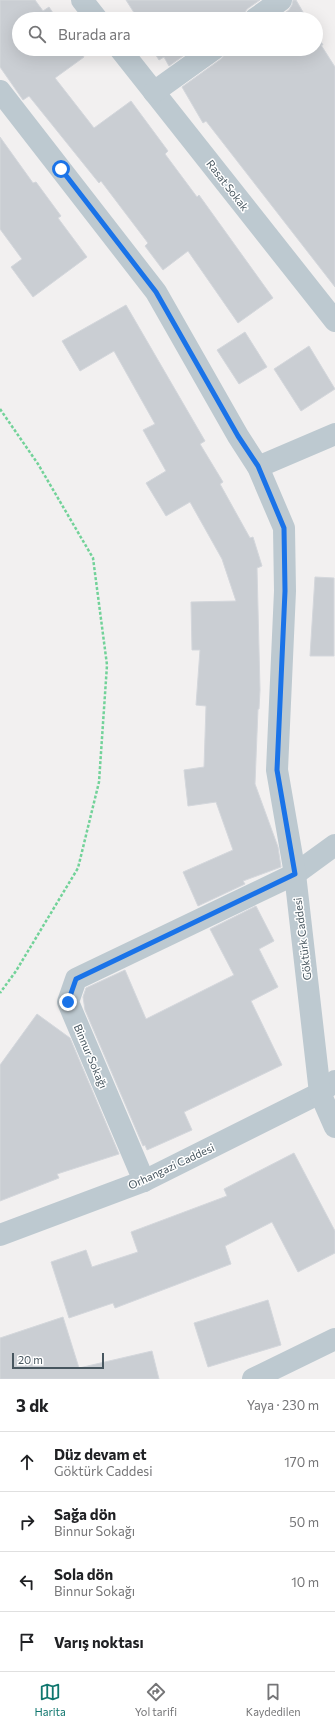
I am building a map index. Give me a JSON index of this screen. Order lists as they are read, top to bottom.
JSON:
{
  "streets": {
    "street": [
      "Rasat Sokak",
      "Göktürk Caddesi",
      "Binnur Sokağı",
      "Orhangazi Caddesi"
    ]
  },
  "crossings": [
    ["Göktürk Caddesi", "Binnur Sokağı"],
    ["Göktürk Caddesi", "Orhangazi Caddesi"],
    ["Binnur Sokağı", "Orhangazi Caddesi"]
  ],
  "scale_bar": "20 m",
  "page": {
    "search": "Burada ara",
    "scale": "20 m",
    "heading": ["3 dk", "Yaya · 230 m"],
    "list": [
      ["Düz devam et", "Göktürk Caddesi", "170 m"],
      ["Sağa dön", "Binnur Sokağı", "50 m"],
      ["Sola dön", "Binnur Sokağı", "10 m"],
      "Varış noktası"
    ],
    "nav": ["Harita", "Yol tarifi", "Kaydedilen"]
  }
}
